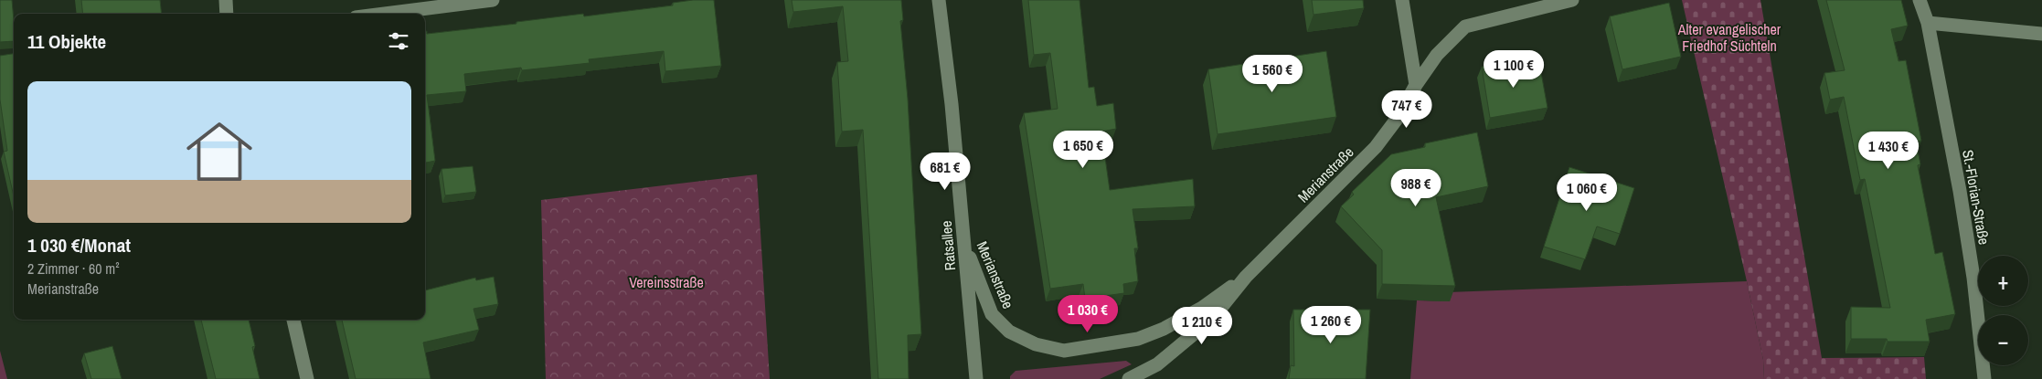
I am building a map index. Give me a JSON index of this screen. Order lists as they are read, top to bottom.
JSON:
{
  "streets": {
    "street": ["Merianstraße", "St.-Florian-Straße", "Ratsallee"]
  },
  "crossings": [
    ["Merianstraße", "Ratsallee"]
  ],
  "parks": ["Alter evangelischer Friedhof Süchteln", "Vereinsstraße"],
  "page": {
    "heading": "11 Objekte",
    "price": [
      "1 100 €",
      "1 560 €",
      "747 €",
      "1 650 €",
      "1 430 €",
      "681 €",
      "988 €",
      "1 060 €",
      "1 030 €",
      "1 260 €",
      "1 210 €"
    ],
    "list": [
      {
        "name": "1 030 €/Monat",
        "note": "2 Zimmer · 60 m² · Merianstraße"
      }
    ],
    "map_buttons": ["+", "−"]
  }
}
